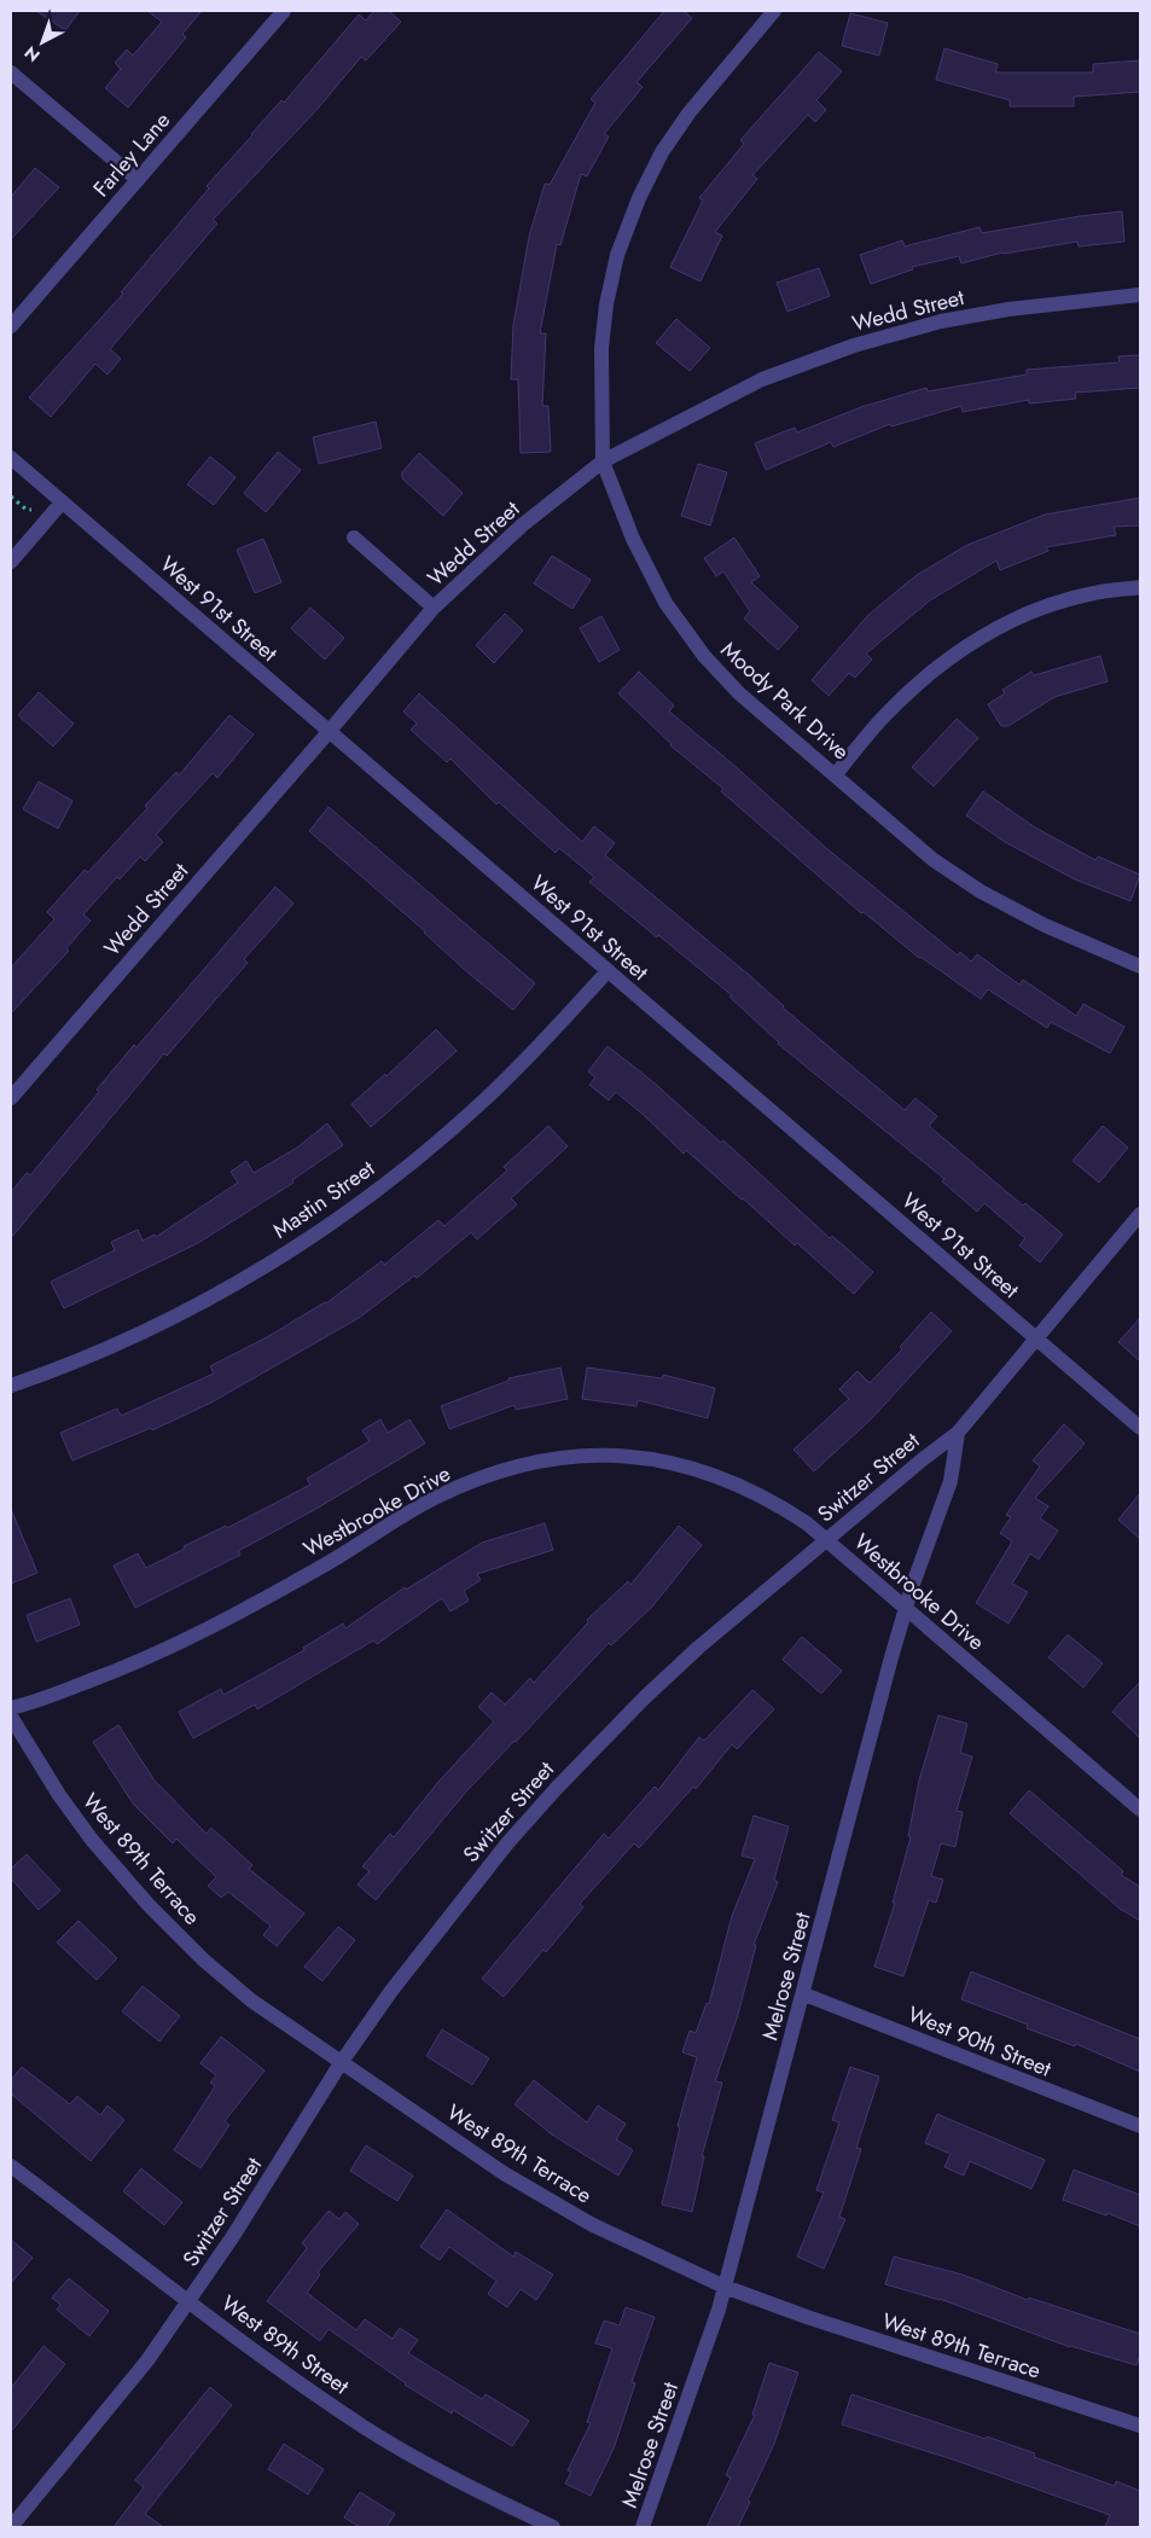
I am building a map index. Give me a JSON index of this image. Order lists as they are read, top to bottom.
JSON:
{
  "streets": {
    "street": [
      "Farley Lane",
      "Wedd Street",
      "West 91st Street",
      "Moody Park Drive",
      "Mastin Street",
      "Switzer Street",
      "Westbrooke Drive",
      "West 89th Terrace",
      "Melrose Street",
      "West 90th Street",
      "West 89th Street"
    ]
  },
  "crossings": [
    ["Wedd Street", "West 91st Street"],
    ["Wedd Street", "Moody Park Drive"],
    ["West 91st Street", "Mastin Street"],
    ["West 91st Street", "Switzer Street"],
    ["Switzer Street", "Westbrooke Drive"],
    ["Switzer Street", "West 89th Terrace"],
    ["Switzer Street", "Melrose Street"],
    ["Switzer Street", "West 89th Street"],
    ["Westbrooke Drive", "Melrose Street"],
    ["West 89th Terrace", "Melrose Street"],
    ["Melrose Street", "West 90th Street"]
  ],
  "north": "bottom left"
}
